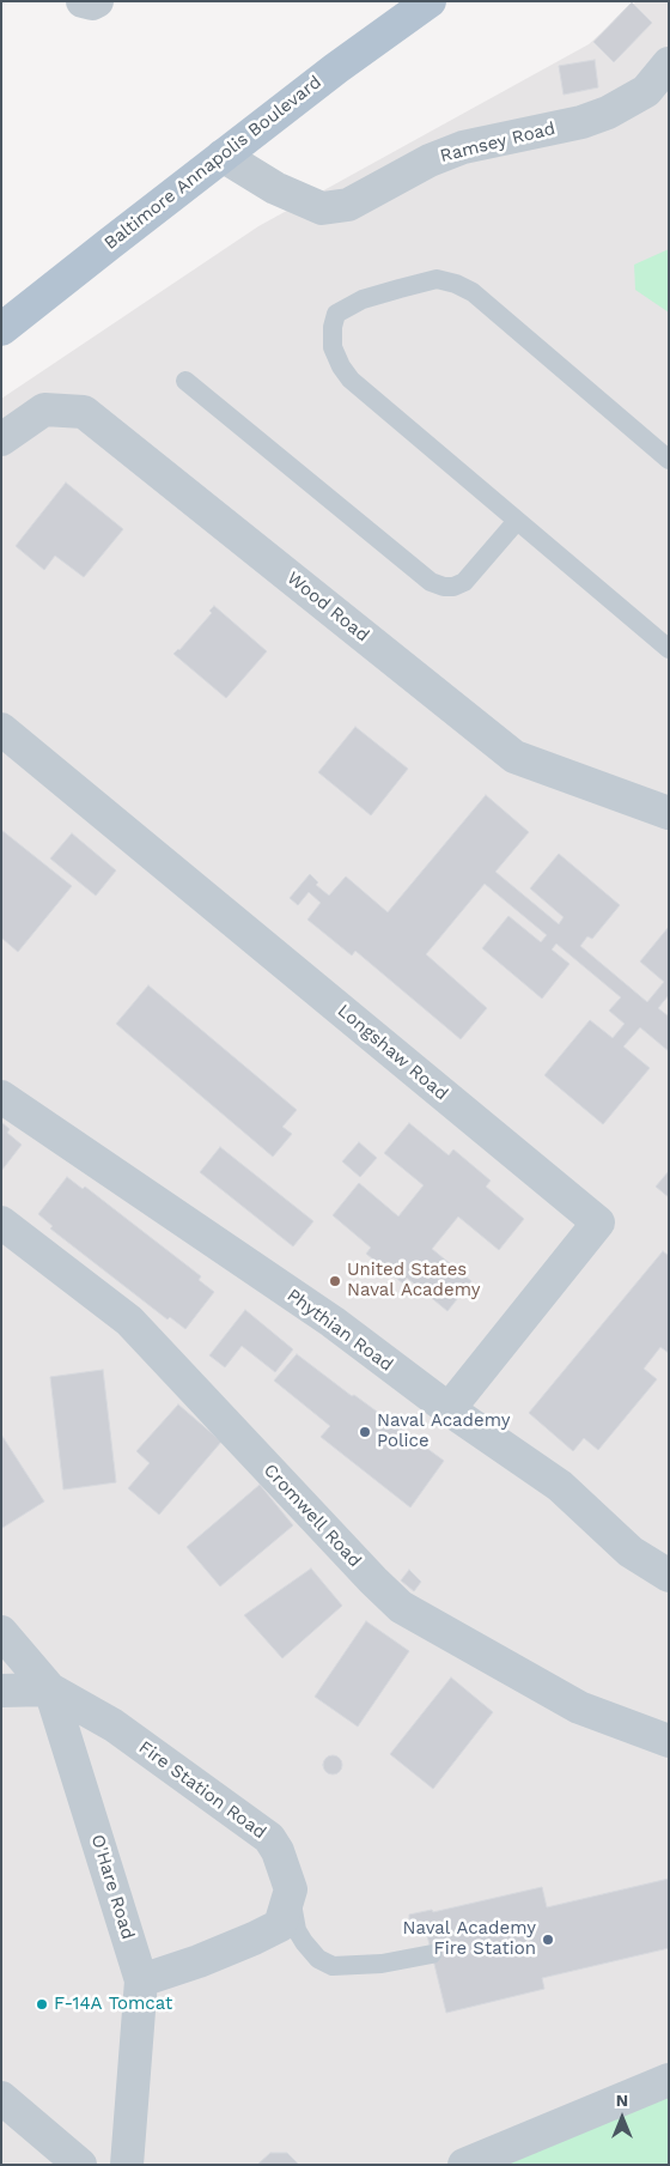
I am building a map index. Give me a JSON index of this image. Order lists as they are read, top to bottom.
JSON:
{
  "streets": {
    "main road": ["Baltimore Annapolis Boulevard"],
    "street": [
      "Ramsey Road",
      "Wood Road",
      "Longshaw Road",
      "Phythian Road",
      "Cromwell Road",
      "Fire Station Road",
      "O'Hare Road"
    ]
  },
  "crossings": [
    ["Ramsey Road", "Baltimore Annapolis Boulevard"],
    ["Longshaw Road", "Phythian Road"],
    ["Fire Station Road", "O'Hare Road"]
  ],
  "places": [
    "United States Naval Academy",
    "Naval Academy Police",
    "Naval Academy Fire Station",
    "F-14A Tomcat"
  ],
  "north": "top"
}
